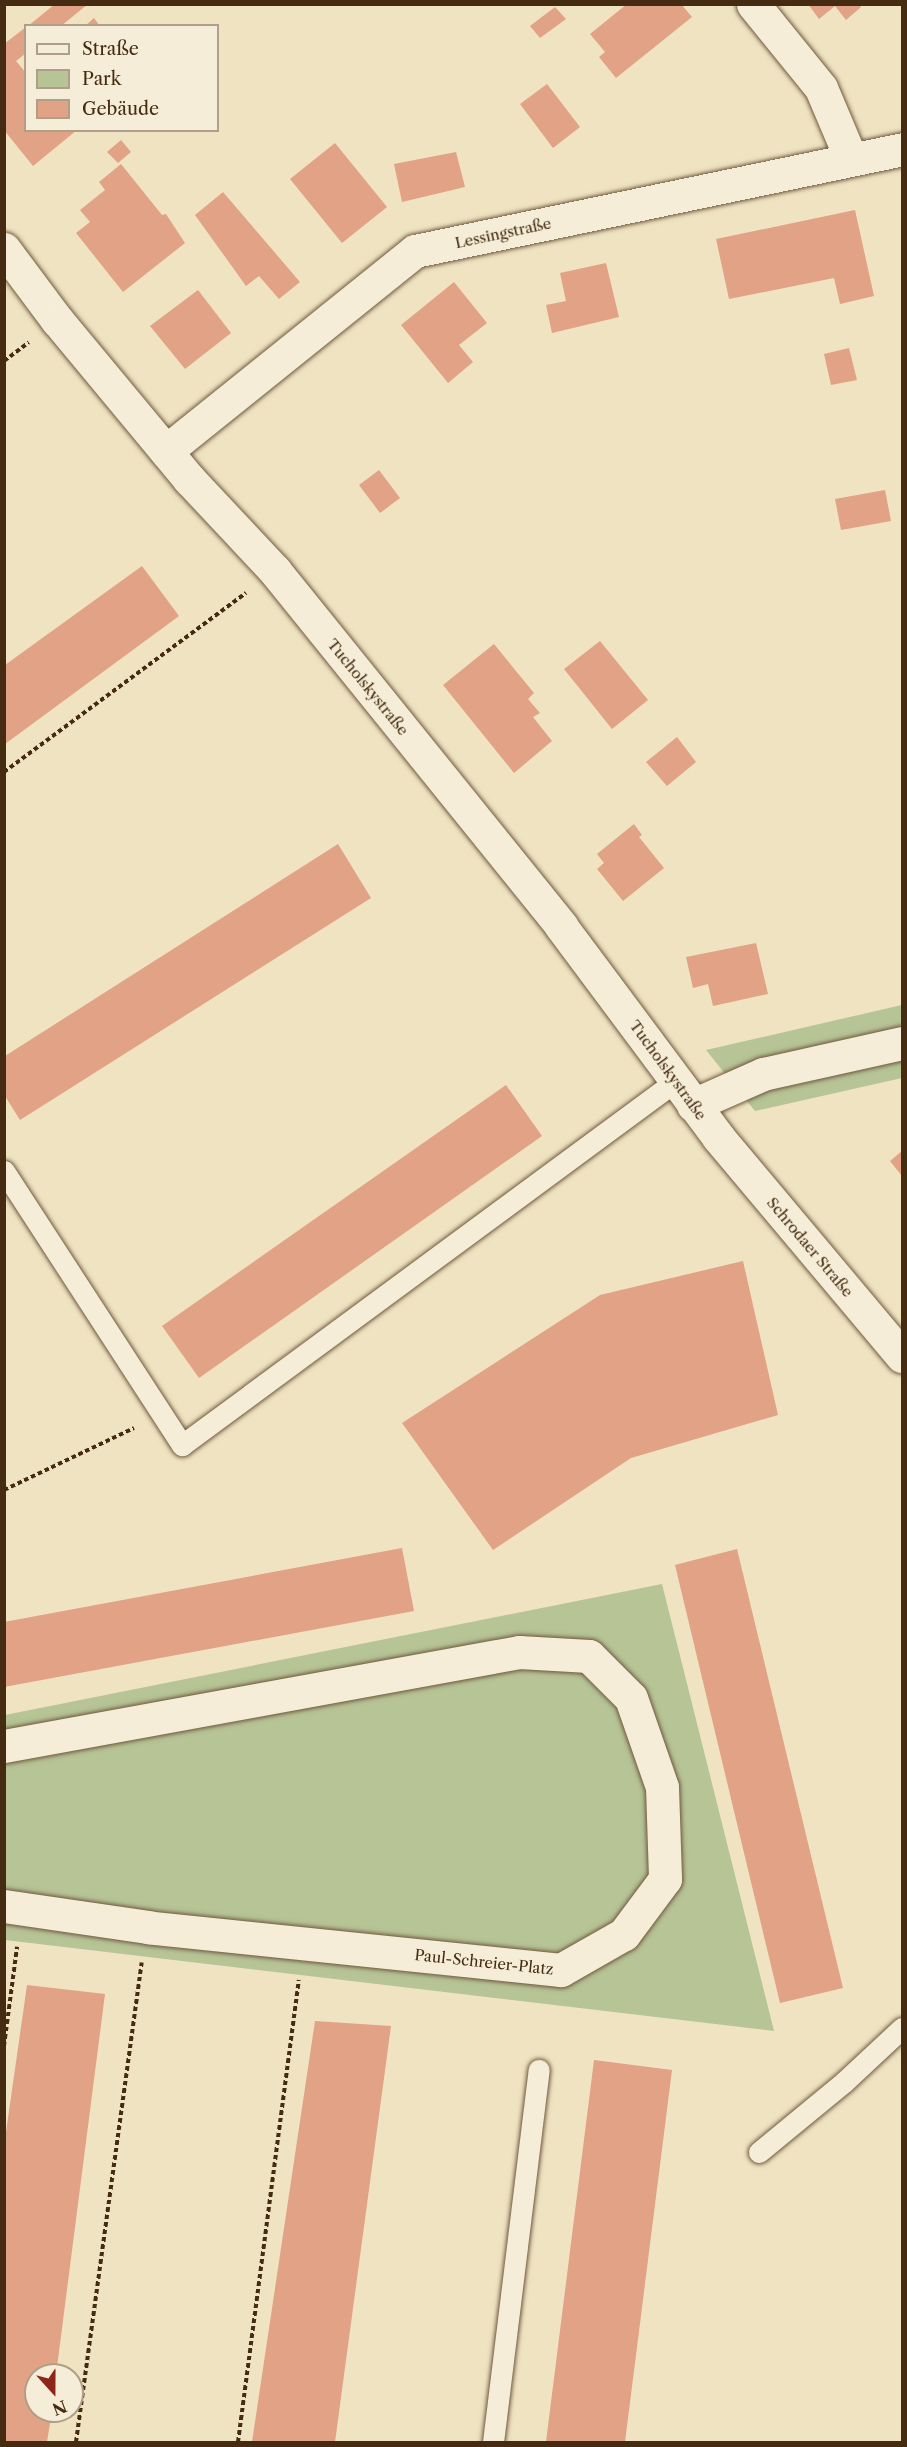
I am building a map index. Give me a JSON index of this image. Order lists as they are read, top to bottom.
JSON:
{
  "streets": {
    "street": [
      "Lessingstraße",
      "Tucholskystraße",
      "Schrodaer Straße",
      "Paul-Schreier-Platz"
    ]
  },
  "crossings": [
    ["Lessingstraße", "Tucholskystraße"],
    ["Tucholskystraße", "Schrodaer Straße"]
  ],
  "legend": ["Straße", "Park", "Gebäude"],
  "north": "bottom"
}
